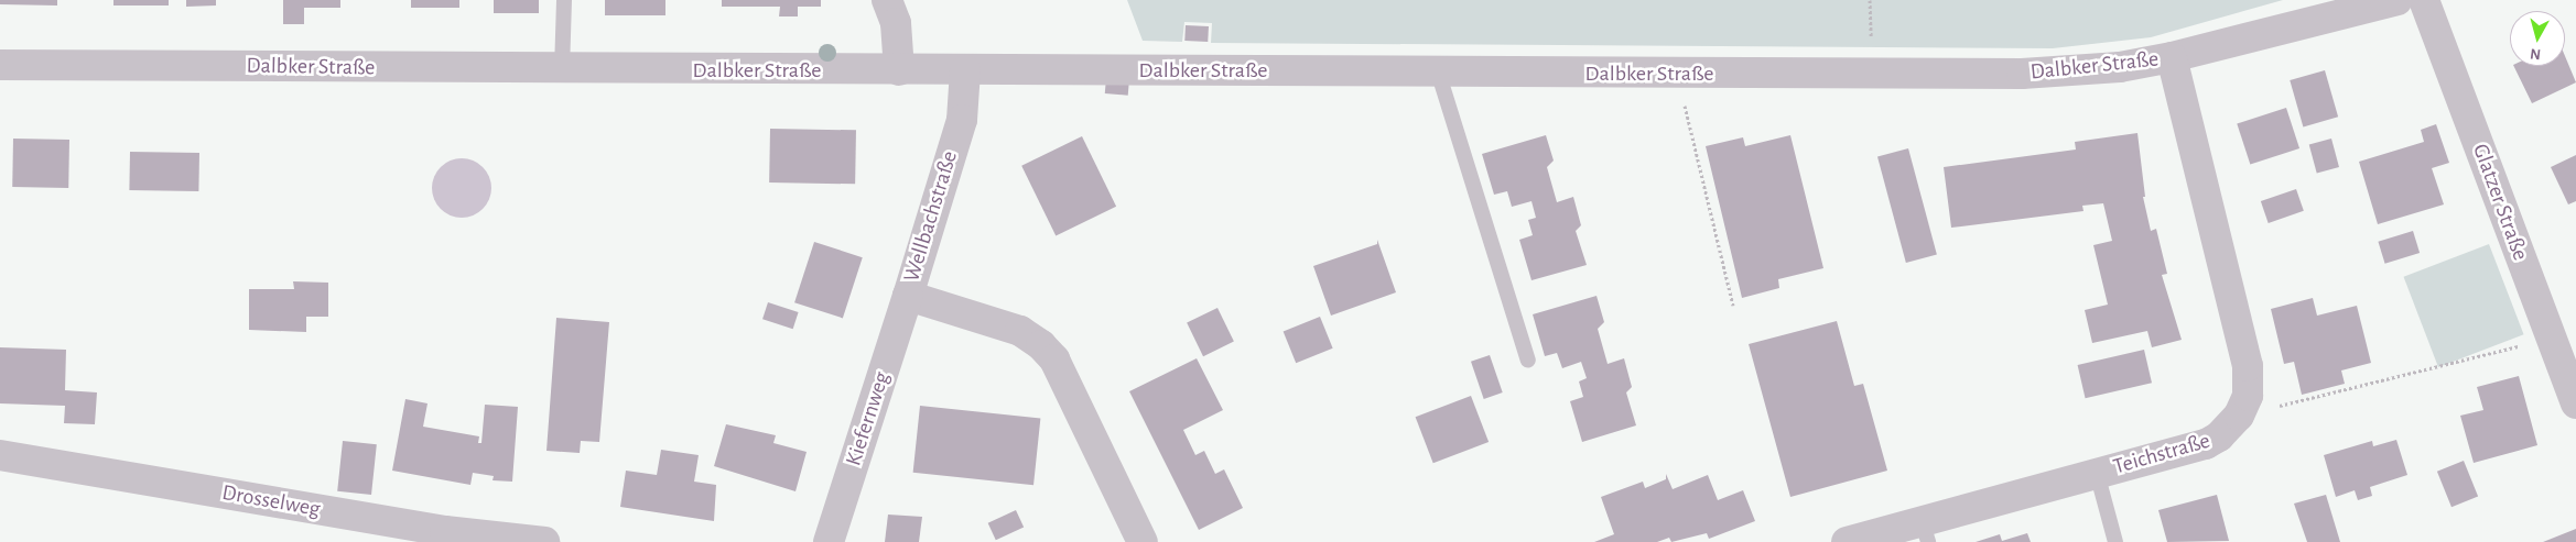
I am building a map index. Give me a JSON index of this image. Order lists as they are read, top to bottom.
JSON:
{
  "streets": {
    "street": [
      "Dalbker Straße",
      "Glatzer Straße",
      "Wellbachstraße",
      "Kiefernweg",
      "Teichstraße",
      "Drosselweg"
    ]
  },
  "crossings": [
    ["Dalbker Straße", "Wellbachstraße"],
    ["Dalbker Straße", "Teichstraße"],
    ["Wellbachstraße", "Kiefernweg"]
  ],
  "north": "bottom"
}
